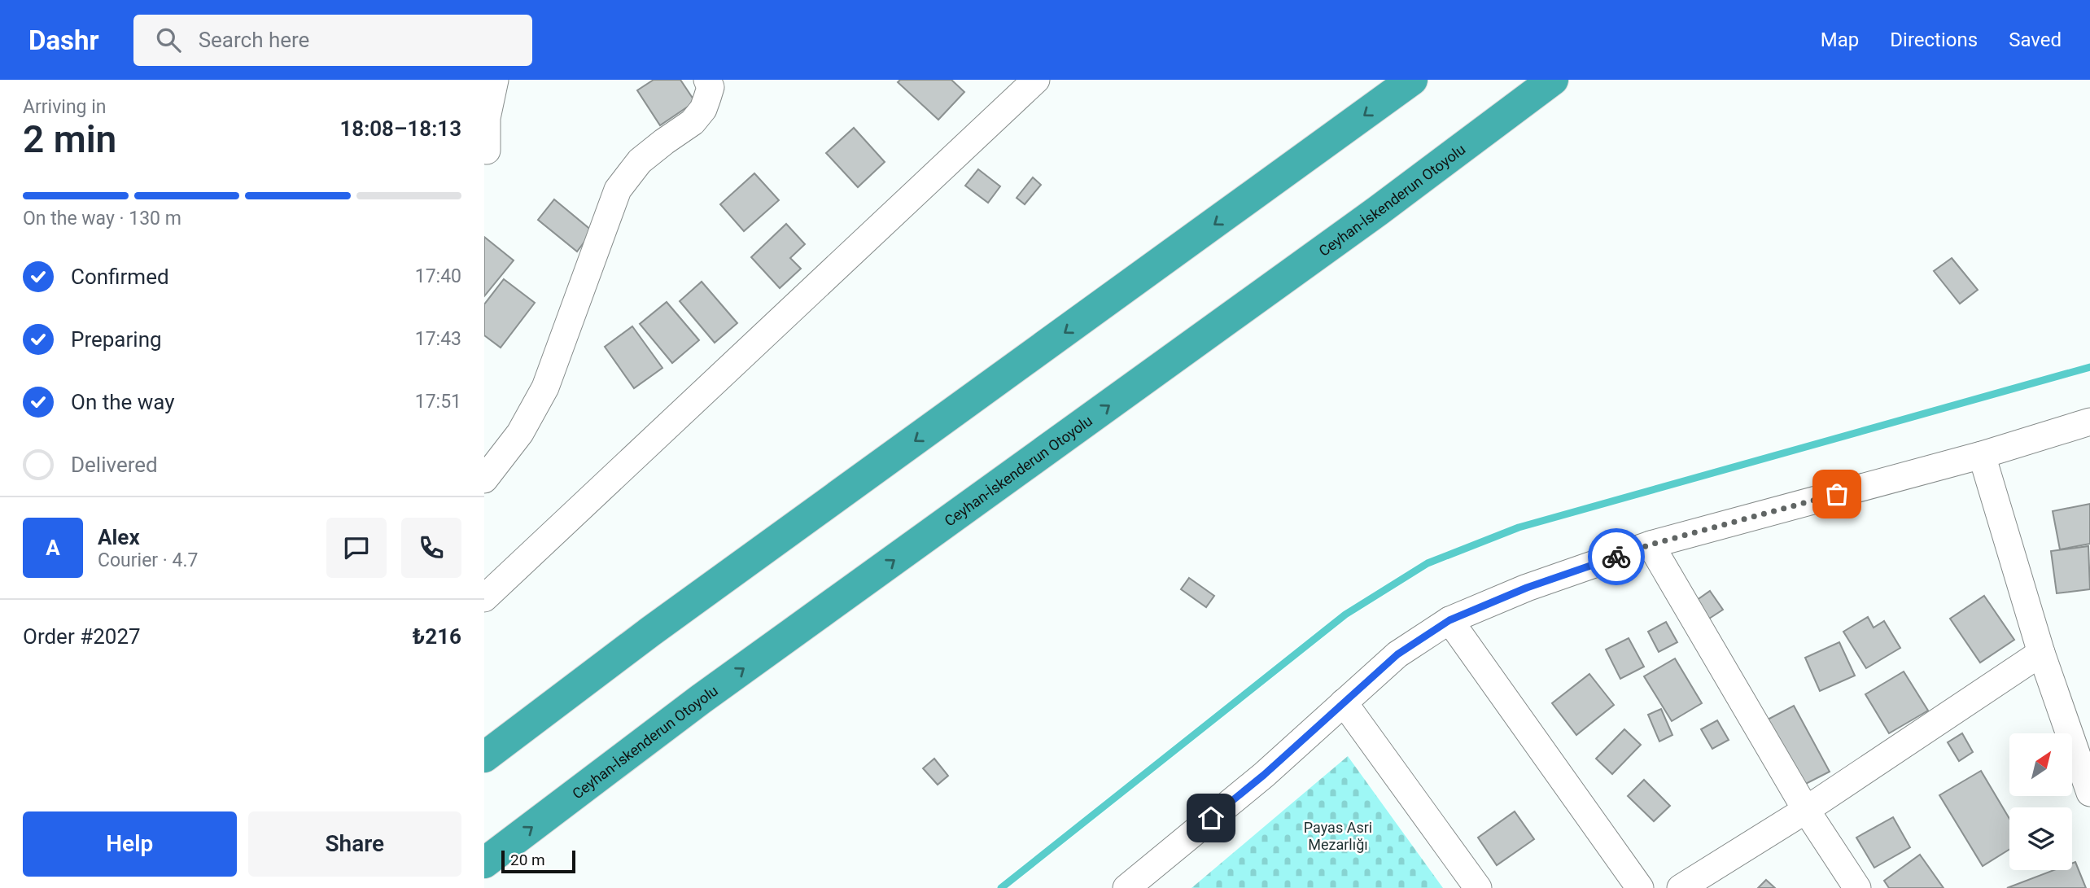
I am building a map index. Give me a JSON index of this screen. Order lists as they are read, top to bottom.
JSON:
{
  "streets": {
    "highway": ["Ceyhan-İskenderun Otoyolu"]
  },
  "parks": ["Payas Asri Mezarlığı"],
  "scale_bar": "20 m",
  "north": "top right",
  "page": {
    "header": "Dashr",
    "search": "Search here",
    "nav": ["Map", "Directions", "Saved"],
    "heading": ["2 min", "Arriving in", "18:08–18:13"],
    "panel": [
      "Alex",
      "Courier · 4.7",
      "Order #2027",
      "₺216"
    ],
    "bar": "On the way · 130 m",
    "list": [
      ["Confirmed", "17:40"],
      ["Preparing", "17:43"],
      ["On the way", "17:51"],
      "Delivered"
    ],
    "round": "A",
    "buttons": ["Help", "Share"],
    "scale": "20 m"
  }
}
